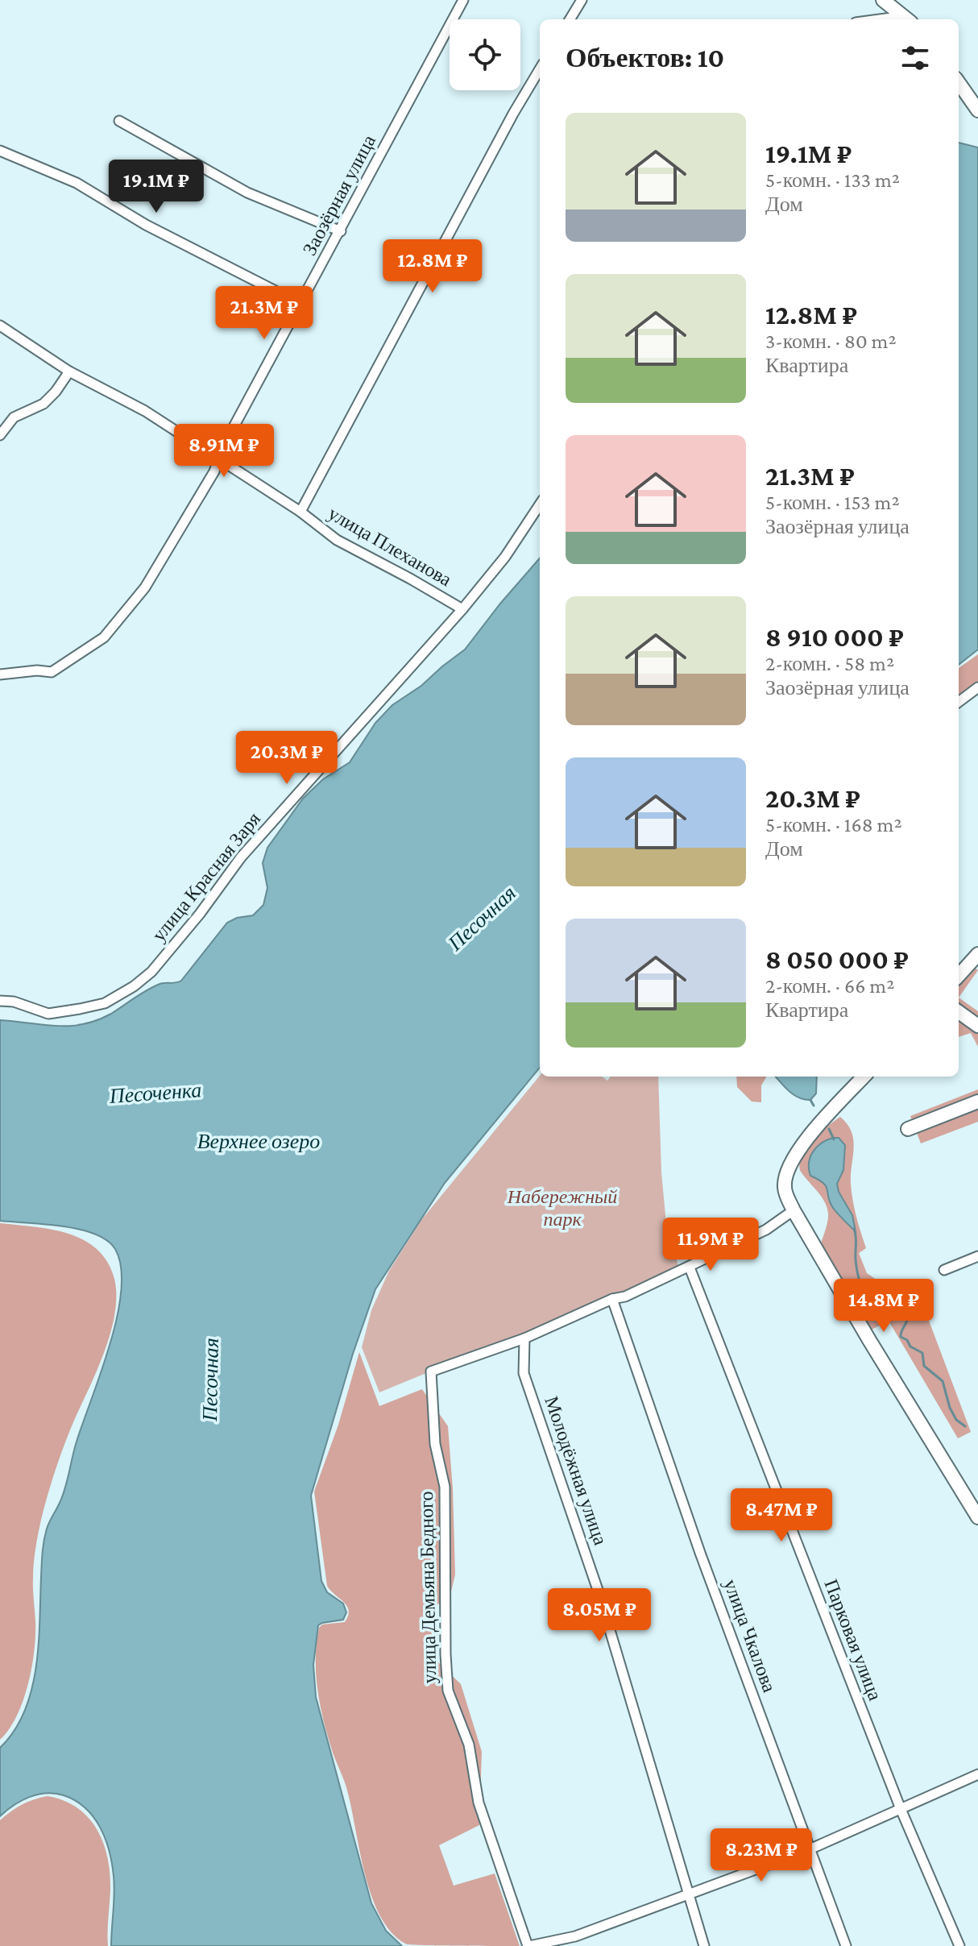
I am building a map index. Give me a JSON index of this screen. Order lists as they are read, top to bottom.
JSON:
{
  "streets": {
    "street": [
      "Заозёрная улица",
      "улица Плеханова",
      "улица Красная Заря",
      "Молодёжная улица",
      "улица Демьяна Бедного",
      "улица Чкалова",
      "Парковая улица"
    ]
  },
  "crossings": [
    ["Заозёрная улица", "улица Плеханова"],
    ["улица Плеханова", "улица Красная Заря"],
    ["Молодёжная улица", "улица Демьяна Бедного"]
  ],
  "water": ["Песочная", "Песоченка", "Верхнее озеро"],
  "parks": ["Набережный парк"],
  "page": {
    "heading": "Объектов: 10",
    "list": [
      {
        "name": "19.1M ₽",
        "note": "5-комн. · 133 m² · Дом"
      },
      {
        "name": "12.8M ₽",
        "note": "3-комн. · 80 m² · Квартира"
      },
      {
        "name": "21.3M ₽",
        "note": "5-комн. · 153 m² · Заозёрная улица"
      },
      {
        "name": "8 910 000 ₽",
        "note": "2-комн. · 58 m² · Заозёрная улица"
      },
      {
        "name": "20.3M ₽",
        "note": "5-комн. · 168 m² · Дом"
      },
      {
        "name": "8 050 000 ₽",
        "note": "2-комн. · 66 m² · Квартира"
      }
    ],
    "price": [
      "19.1M ₽",
      "12.8M ₽",
      "21.3M ₽",
      "8.91M ₽",
      "20.3M ₽",
      "11.9M ₽",
      "14.8M ₽",
      "8.47M ₽",
      "8.05M ₽",
      "8.23M ₽"
    ]
  }
}
